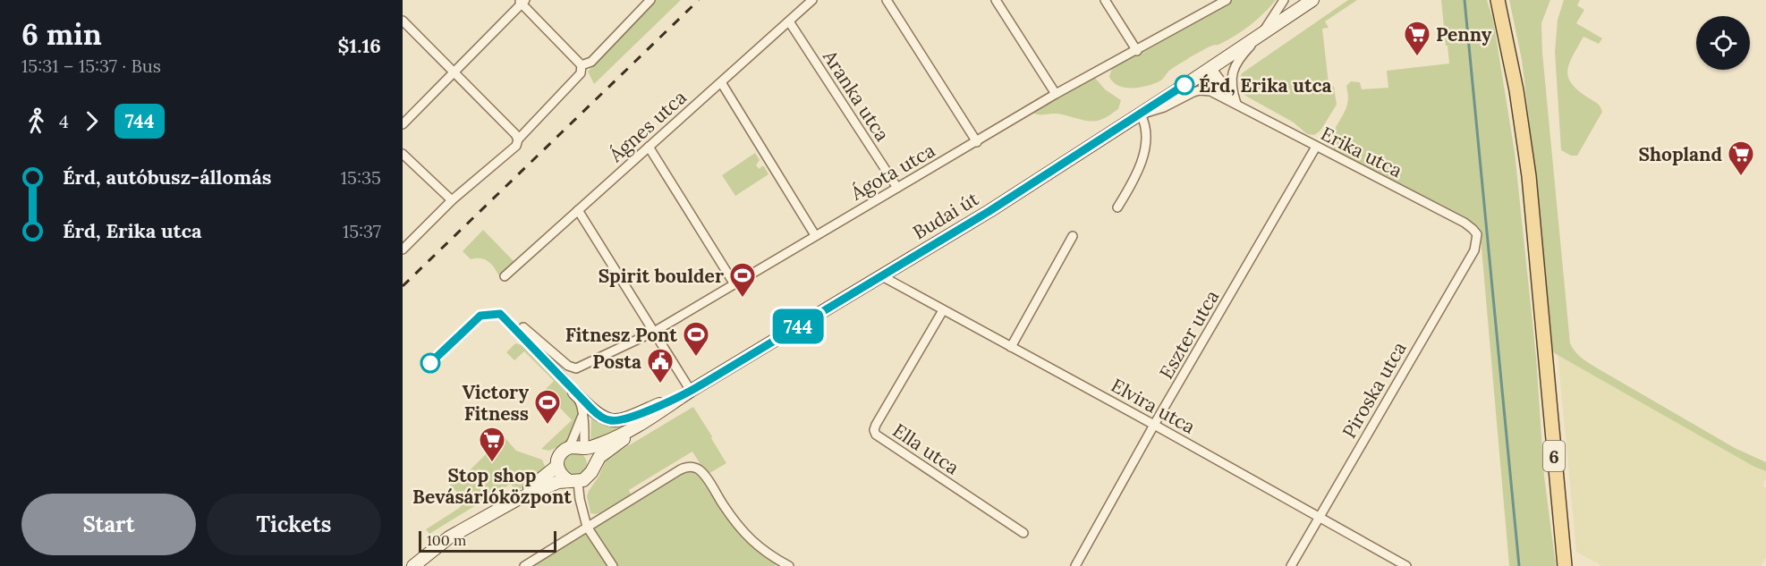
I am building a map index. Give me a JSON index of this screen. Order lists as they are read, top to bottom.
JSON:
{
  "streets": {
    "main road": ["Budai út", "6"],
    "street": [
      "Aranka utca",
      "Ágnes utca",
      "Erika utca",
      "Ágota utca",
      "Eszter utca",
      "Piroska utca",
      "Elvira utca",
      "Ella utca"
    ]
  },
  "crossings": [
    ["Aranka utca", "Ágnes utca"],
    ["Aranka utca", "Ágota utca"],
    ["Erika utca", "Budai út"],
    ["Erika utca", "Eszter utca"],
    ["Erika utca", "Piroska utca"],
    ["Budai út", "Elvira utca"],
    ["Eszter utca", "Elvira utca"],
    ["Piroska utca", "Elvira utca"],
    ["Elvira utca", "Ella utca"]
  ],
  "places": {
    "supermarket": ["Penny", "Shopland", "Stop shop Bevásárlóközpont"],
    "other": ["Érd, Erika utca"],
    "sports": ["Spirit boulder", "Fitnesz Pont", "Victory Fitness"],
    "public building": ["Posta"]
  },
  "lines": ["bus line 744"],
  "scale_bar": "100 m",
  "page": {
    "heading": ["6 min", "15:31 – 15:37 · Bus", "$1.16"],
    "on_map": "744",
    "legs": ["4", "744"],
    "list": [
      {
        "name": "Érd, autóbusz-állomás",
        "value": "15:35"
      },
      {
        "name": "Érd, Erika utca",
        "value": "15:37"
      }
    ],
    "buttons": ["Start", "Tickets"],
    "scale": "100 m"
  }
}
